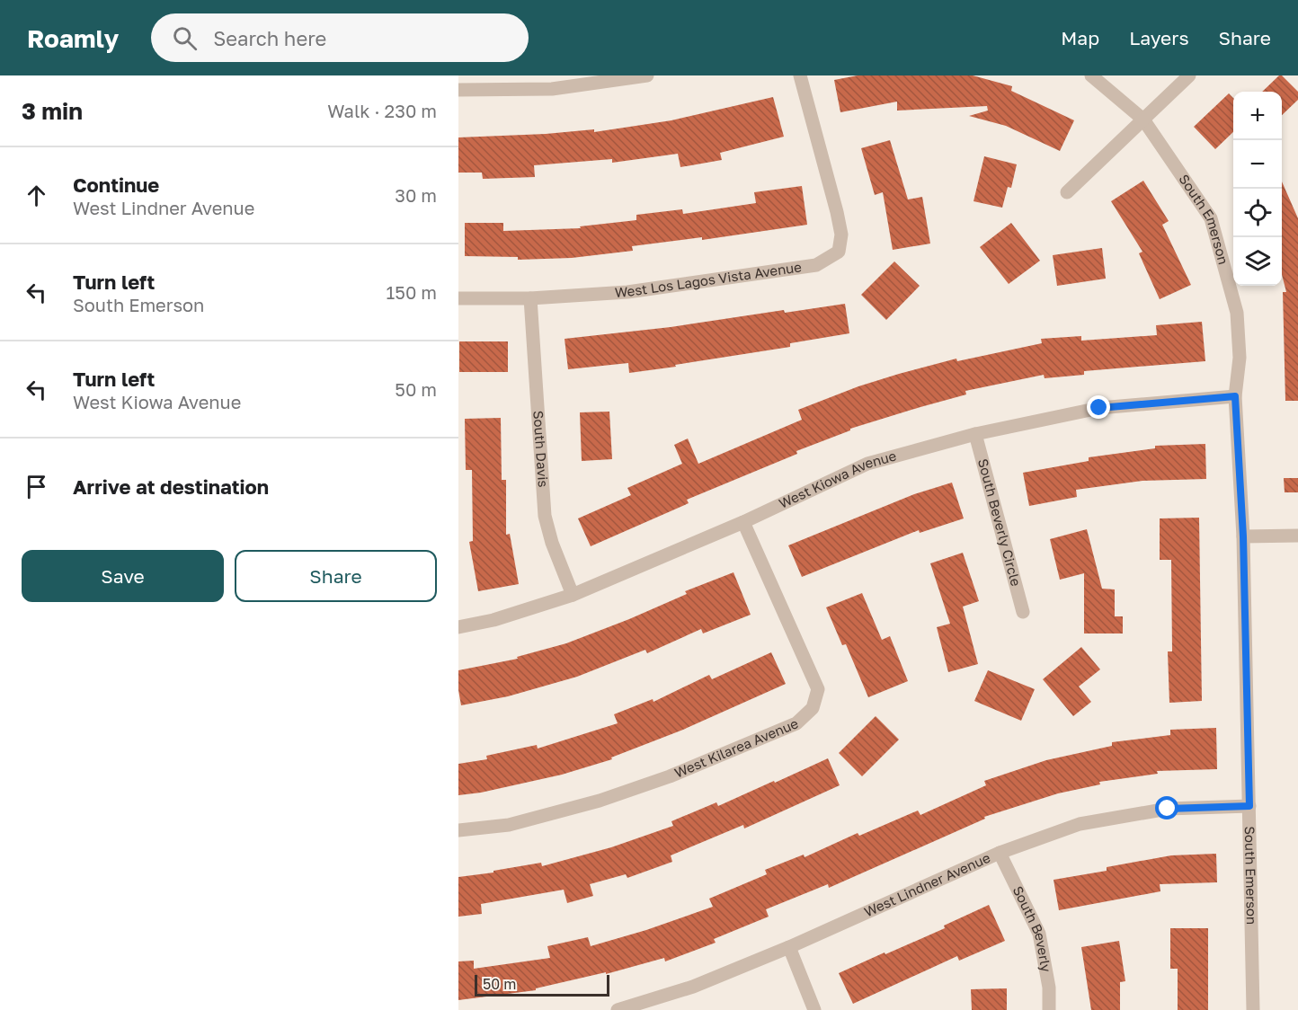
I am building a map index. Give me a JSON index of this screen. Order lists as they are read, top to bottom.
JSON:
{
  "streets": {
    "street": [
      "South Emerson",
      "West Los Lagos Vista Avenue",
      "South Davis",
      "West Kiowa Avenue",
      "South Beverly Circle",
      "West Kilarea Avenue",
      "West Lindner Avenue",
      "South Beverly"
    ]
  },
  "crossings": [
    ["South Emerson", "West Kiowa Avenue"],
    ["South Emerson", "West Lindner Avenue"],
    ["West Los Lagos Vista Avenue", "South Davis"],
    ["South Davis", "West Kiowa Avenue"],
    ["West Kiowa Avenue", "South Beverly Circle"],
    ["West Kiowa Avenue", "West Kilarea Avenue"],
    ["West Lindner Avenue", "South Beverly"]
  ],
  "scale_bar": "50 m",
  "page": {
    "header": "Roamly",
    "search": "Search here",
    "nav": ["Map", "Layers", "Share"],
    "heading": ["3 min", "Walk · 230 m"],
    "map_buttons": ["+", "−"],
    "list": [
      ["Continue", "West Lindner Avenue", "30 m"],
      ["Turn left", "South Emerson", "150 m"],
      ["Turn left", "West Kiowa Avenue", "50 m"],
      "Arrive at destination"
    ],
    "buttons": ["Save", "Share"],
    "scale": "50 m"
  }
}
